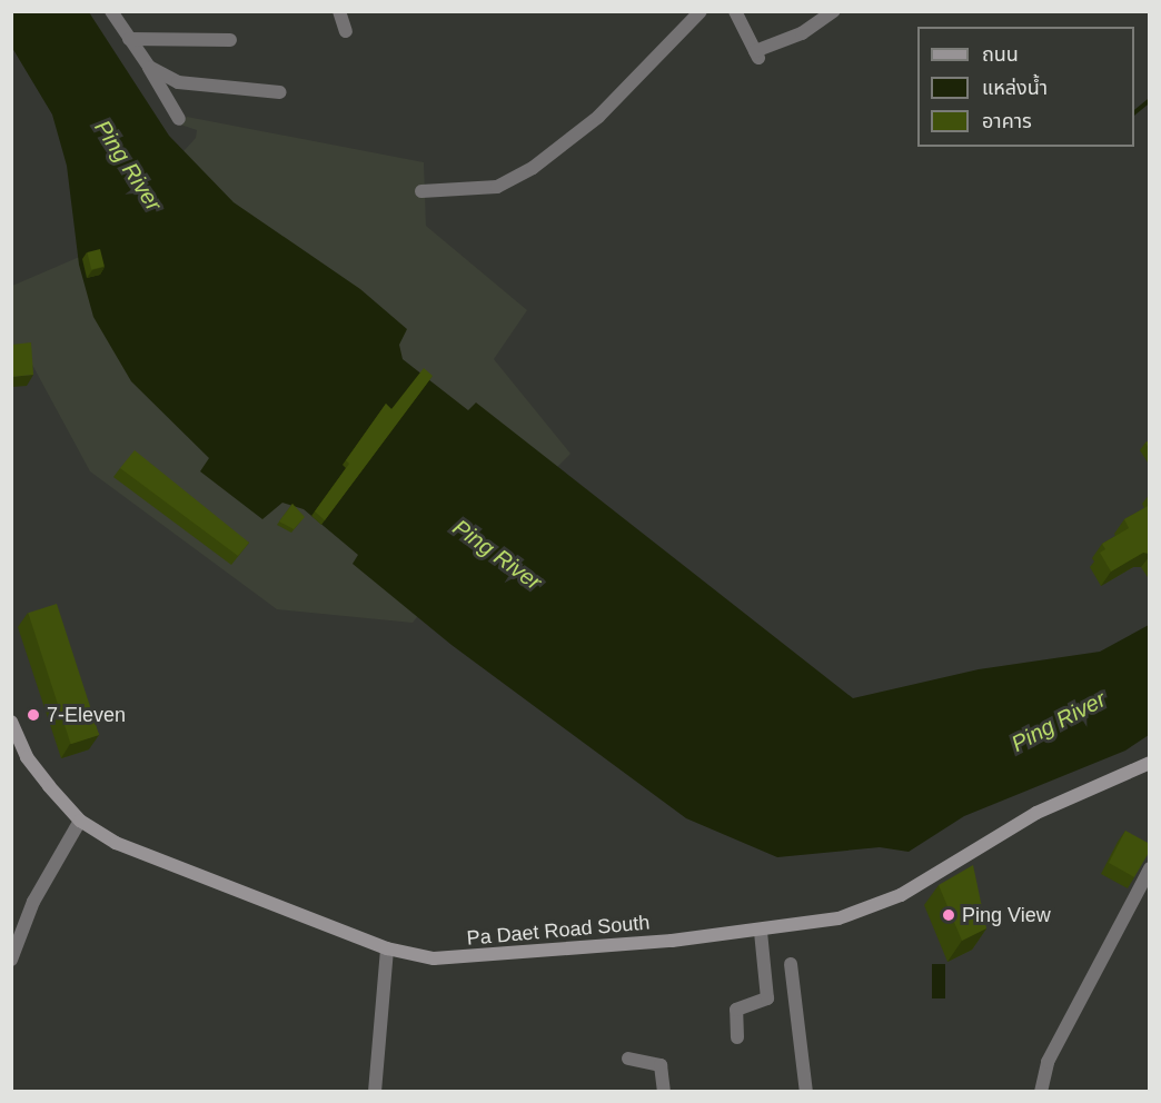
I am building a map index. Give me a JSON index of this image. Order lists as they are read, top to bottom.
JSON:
{
  "streets": {
    "street": ["Pa Daet Road South"]
  },
  "water": ["Ping River"],
  "places": ["7-Eleven", "Ping View"],
  "legend": ["ถนน", "แหล่งน้ำ", "อาคาร"]
}
